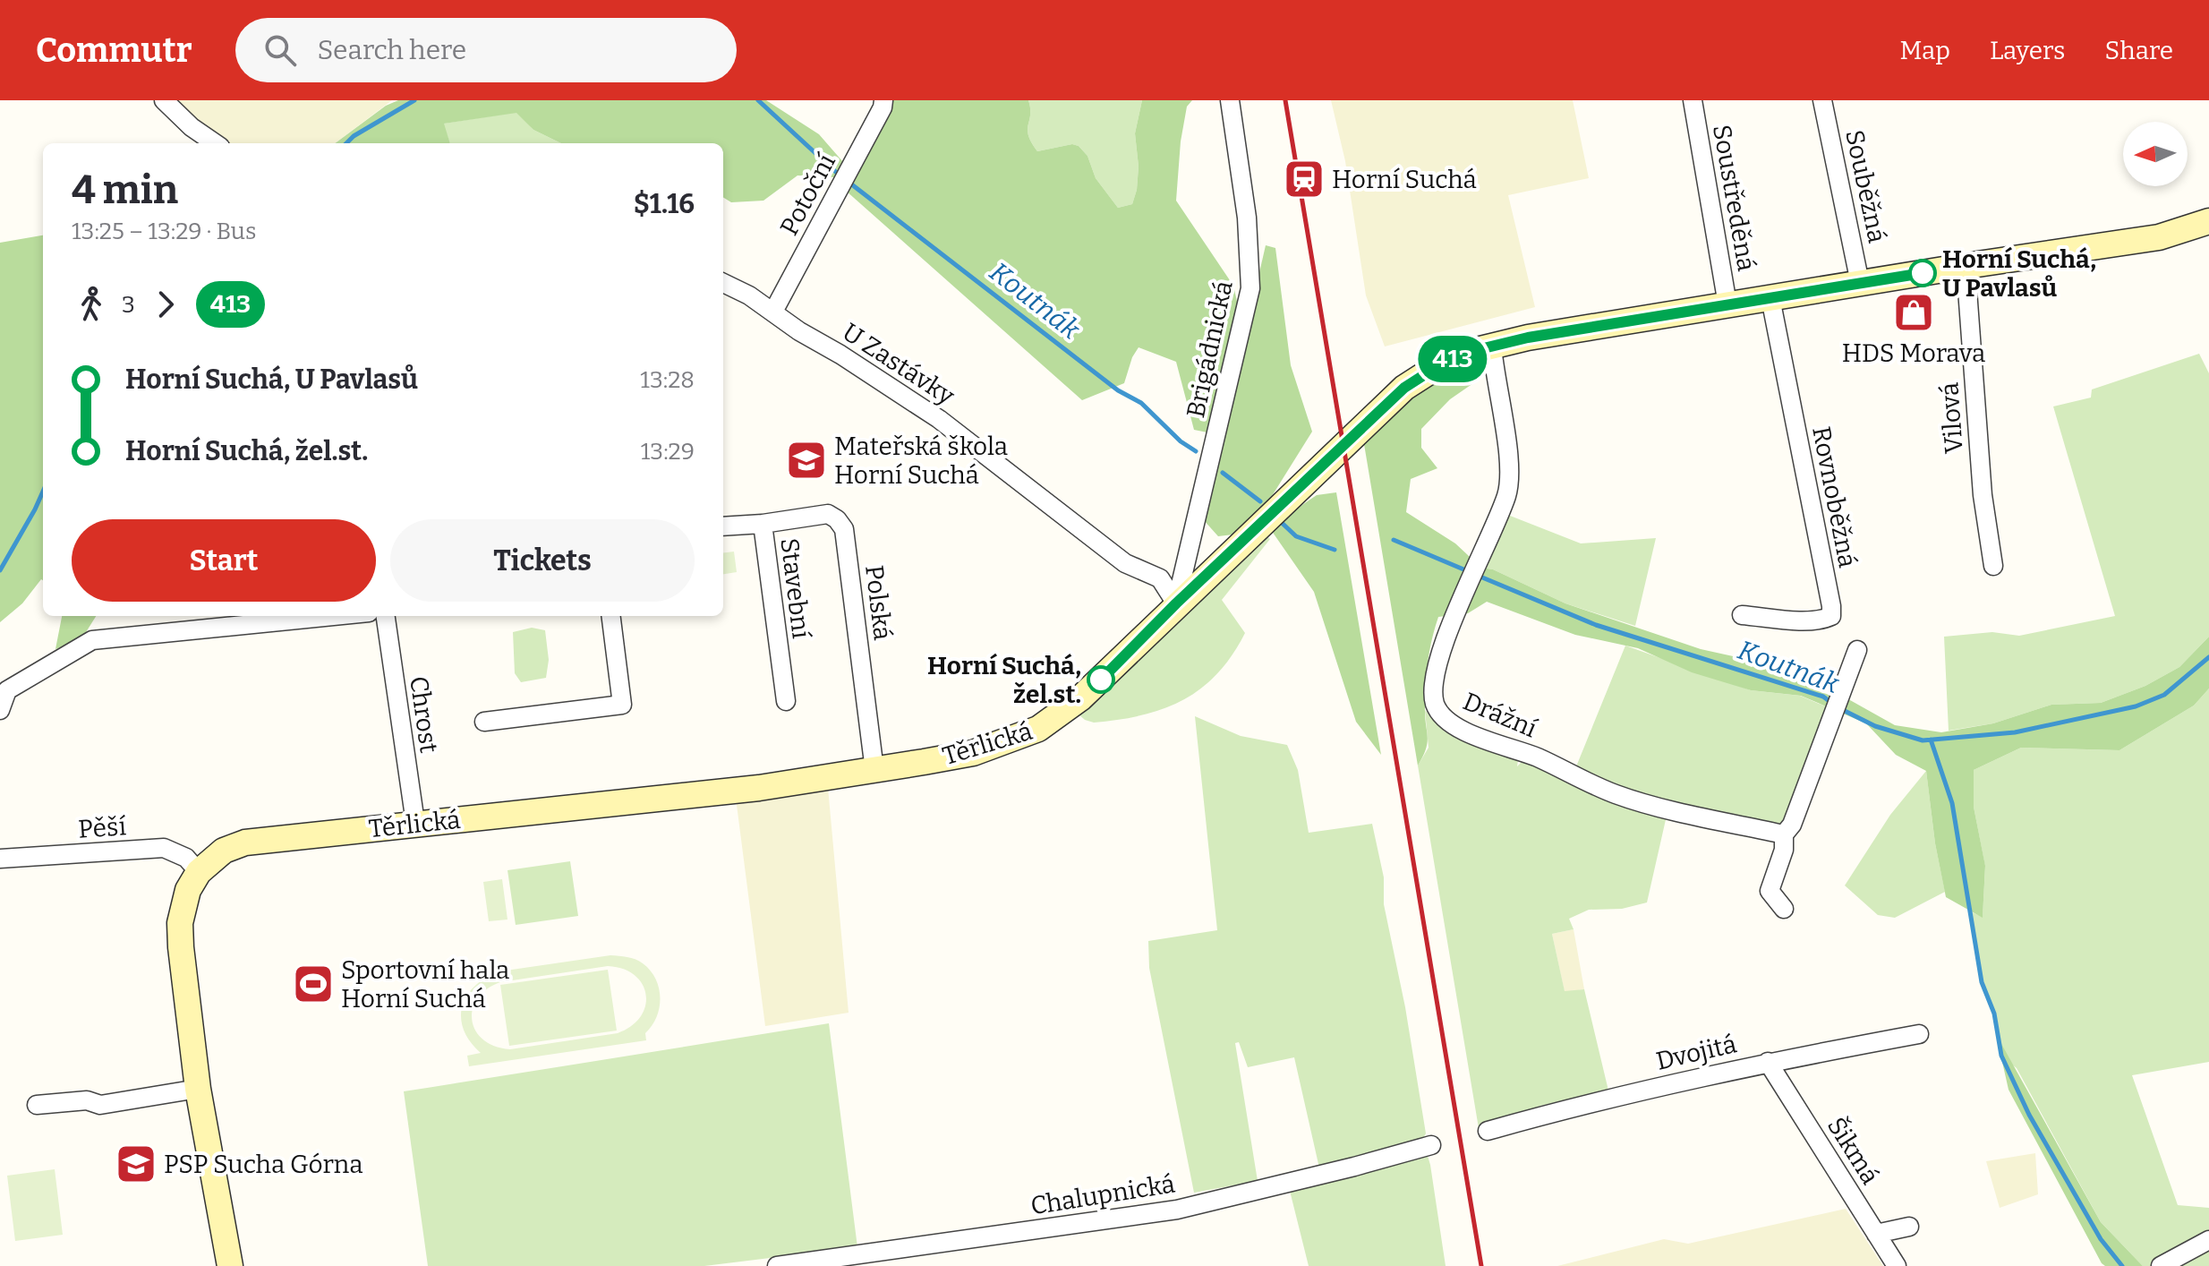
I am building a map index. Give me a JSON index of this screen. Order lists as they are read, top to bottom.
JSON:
{
  "streets": {
    "main road": ["Těrlická"],
    "street": [
      "Souběžná",
      "Potoční",
      "Soustředěná",
      "Brigádnická",
      "U Zastávky",
      "Vilová",
      "Rovnoběžná",
      "Stavební",
      "Polská",
      "Chrost",
      "Drážní",
      "Pěší",
      "Dvojitá",
      "Šikmá",
      "Chalupnická"
    ]
  },
  "crossings": [
    ["Souběžná", "Těrlická"],
    ["Potoční", "U Zastávky"],
    ["Soustředěná", "Těrlická"],
    ["Brigádnická", "U Zastávky"],
    ["Brigádnická", "Těrlická"],
    ["U Zastávky", "Těrlická"],
    ["Vilová", "Těrlická"],
    ["Rovnoběžná", "Těrlická"],
    ["Stavební", "Polská"],
    ["Polská", "Těrlická"],
    ["Chrost", "Těrlická"],
    ["Drážní", "Těrlická"],
    ["Těrlická", "Pěší"],
    ["Dvojitá", "Šikmá"]
  ],
  "water": ["Koutnák"],
  "places": {
    "station": ["Horní Suchá"],
    "other": ["Horní Suchá, U Pavlasů", "Horní Suchá, žel.st."],
    "shop": ["HDS Morava"],
    "school or university": ["Mateřská škola Horní Suchá", "PSP Sucha Górna"],
    "sports": ["Sportovní hala Horní Suchá"]
  },
  "lines": ["bus line 413"],
  "north": "left",
  "page": {
    "header": "Commutr",
    "search": "Search here",
    "nav": ["Map", "Layers", "Share"],
    "on_map": "413",
    "heading": ["4 min", "13:25 – 13:29 · Bus", "$1.16"],
    "legs": ["3", "413"],
    "list": [
      {
        "name": "Horní Suchá, U Pavlasů",
        "value": "13:28"
      },
      {
        "name": "Horní Suchá, žel.st.",
        "value": "13:29"
      }
    ],
    "buttons": ["Start", "Tickets"]
  }
}
